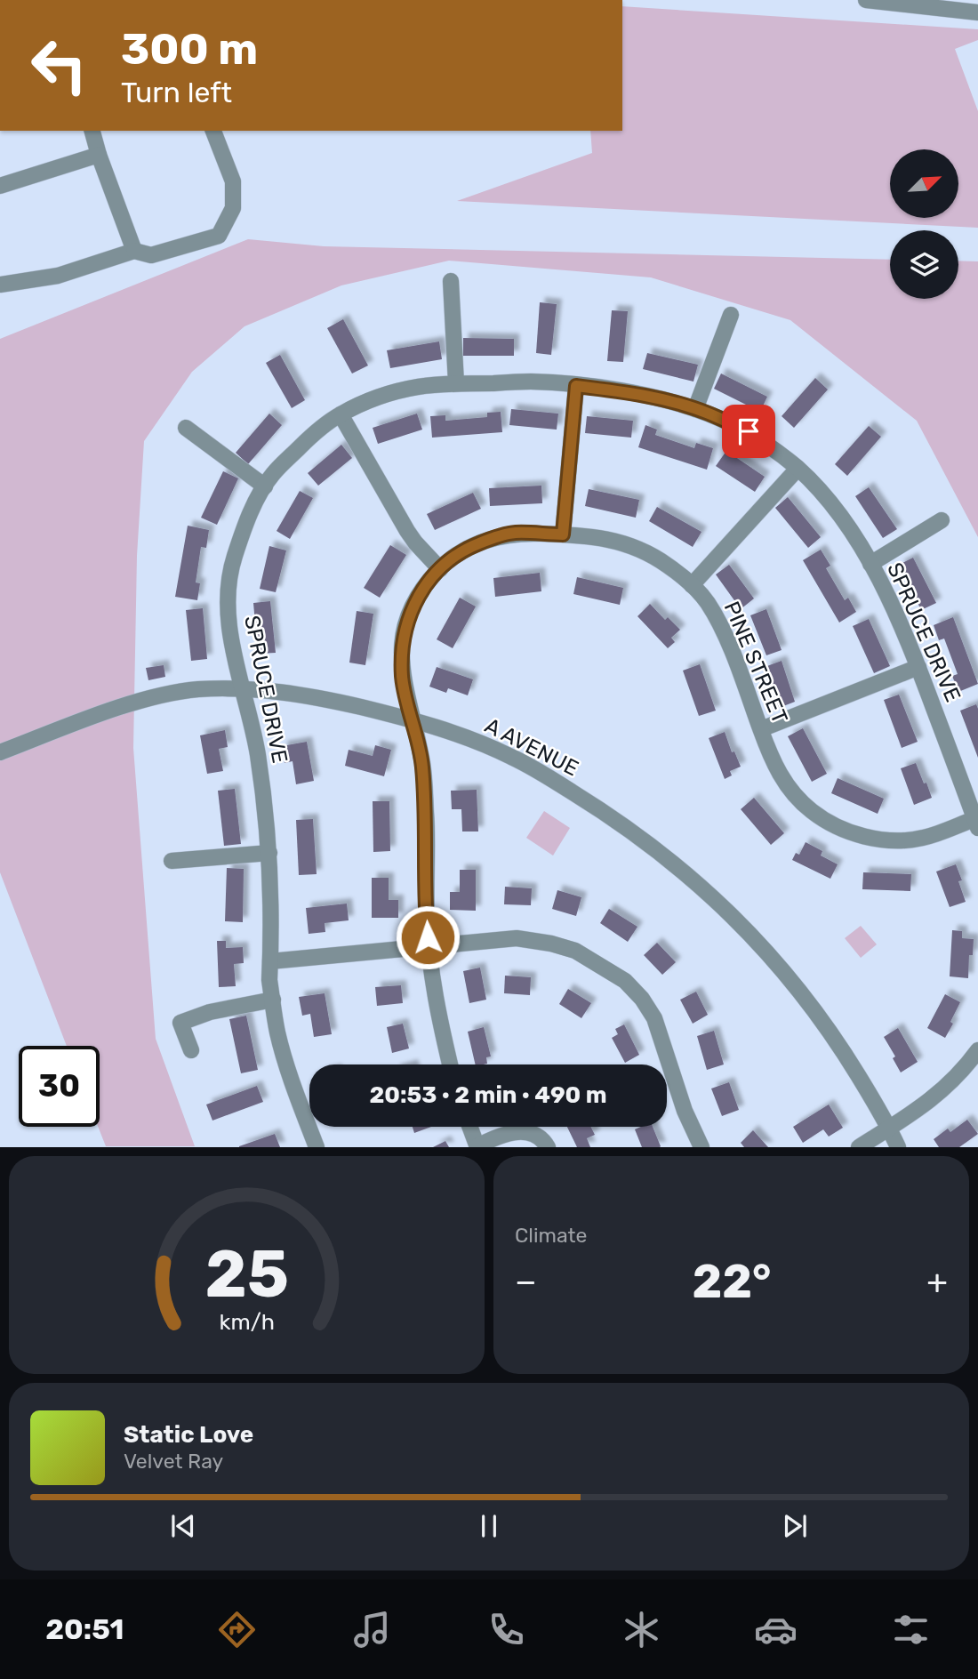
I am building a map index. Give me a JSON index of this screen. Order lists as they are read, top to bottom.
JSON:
{
  "streets": {
    "street": ["SPRUCE DRIVE", "PINE STREET", "A AVENUE"]
  },
  "crossings": [
    ["SPRUCE DRIVE", "PINE STREET"],
    ["SPRUCE DRIVE", "A AVENUE"],
    ["PINE STREET", "A AVENUE"]
  ],
  "north": "top right",
  "page": {
    "turn": ["300 m", "Turn left"],
    "limit": "30",
    "trip": "20:53 · 2 min · 490 m",
    "tile": "Climate",
    "heat": ["−", "22°", "+"],
    "song": ["Static Love", "Velvet Ray"],
    "tabs": "20:51",
    "gauge": ["25", "km/h"]
  }
}
